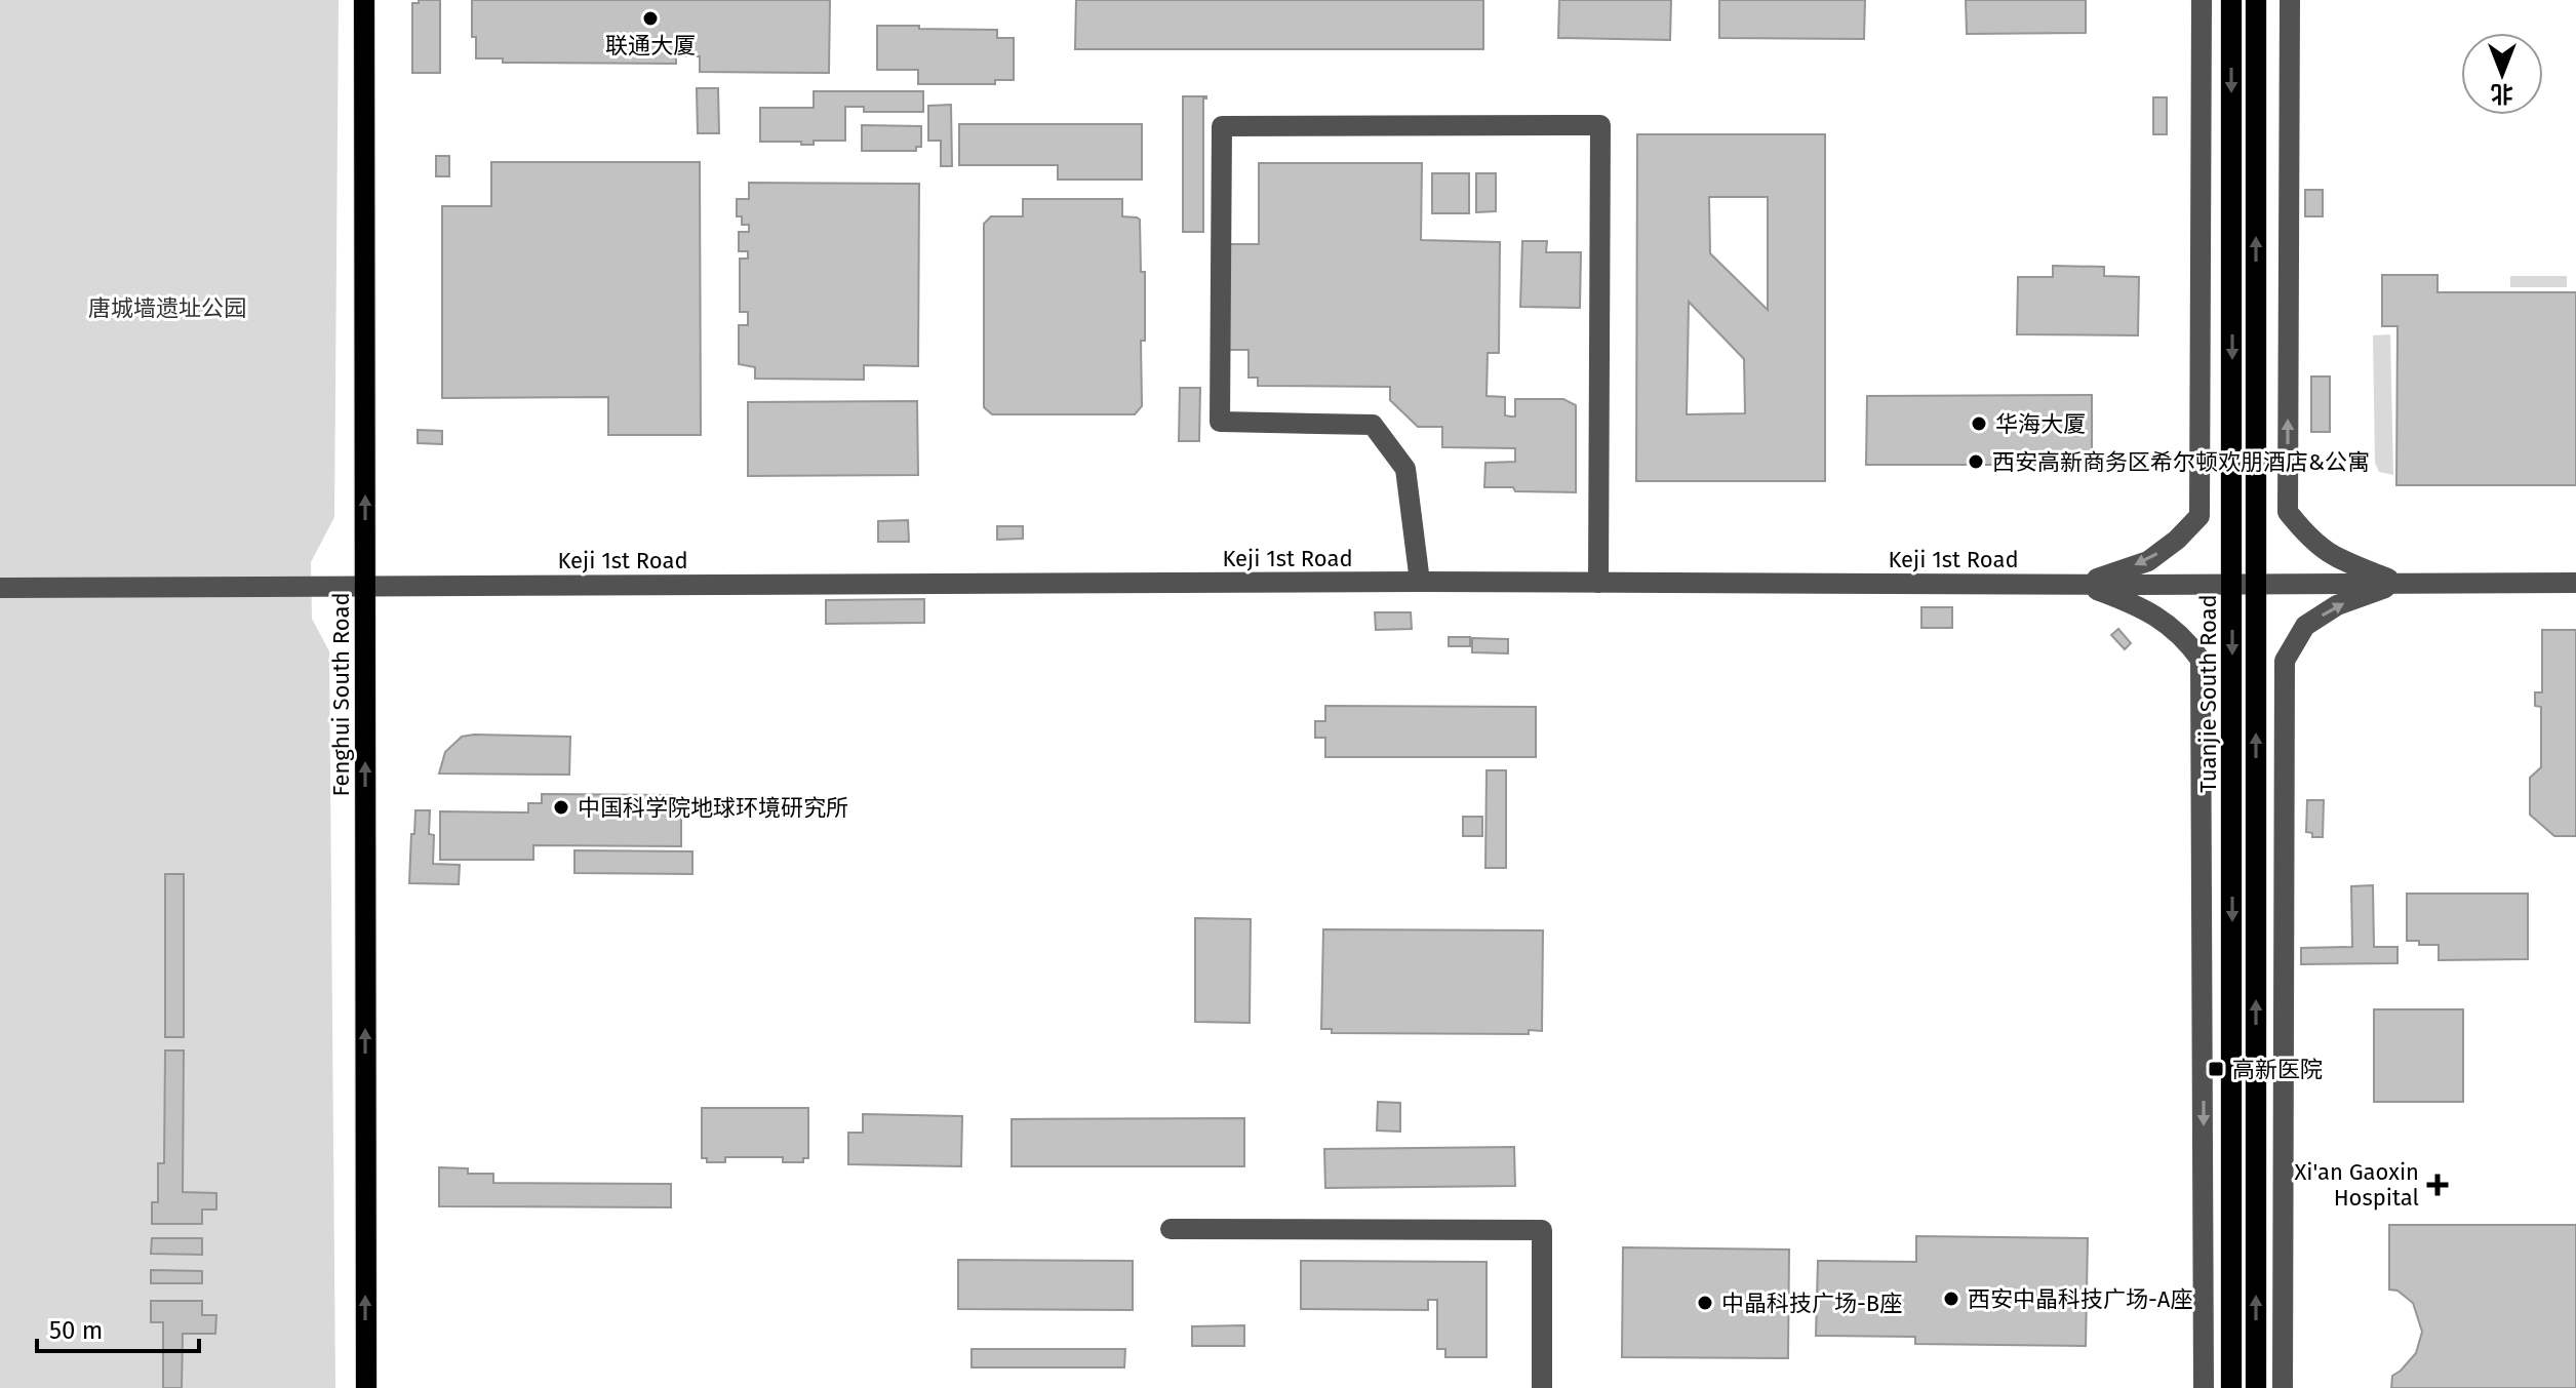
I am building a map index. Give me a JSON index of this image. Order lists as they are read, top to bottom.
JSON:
{
  "streets": {
    "main road": ["Tuanjie South Road", "Fenghui South Road"],
    "street": ["Keji 1st Road"]
  },
  "crossings": [
    ["Keji 1st Road", "Tuanjie South Road"],
    ["Keji 1st Road", "Fenghui South Road"]
  ],
  "one_way": ["Fenghui South Road"],
  "parks": ["唐城墙遗址公园"],
  "places": {
    "other": [
      "联通大厦",
      "华海大厦",
      "西安高新商务区希尔顿欢朋酒店&公寓",
      "中国科学院地球环境研究所",
      "西安中晶科技广场-A座",
      "中晶科技广场-B座"
    ],
    "transit": ["高新医院"],
    "health": ["Xi'an Gaoxin Hospital"]
  },
  "scale_bar": "50 m",
  "north": "bottom"
}
